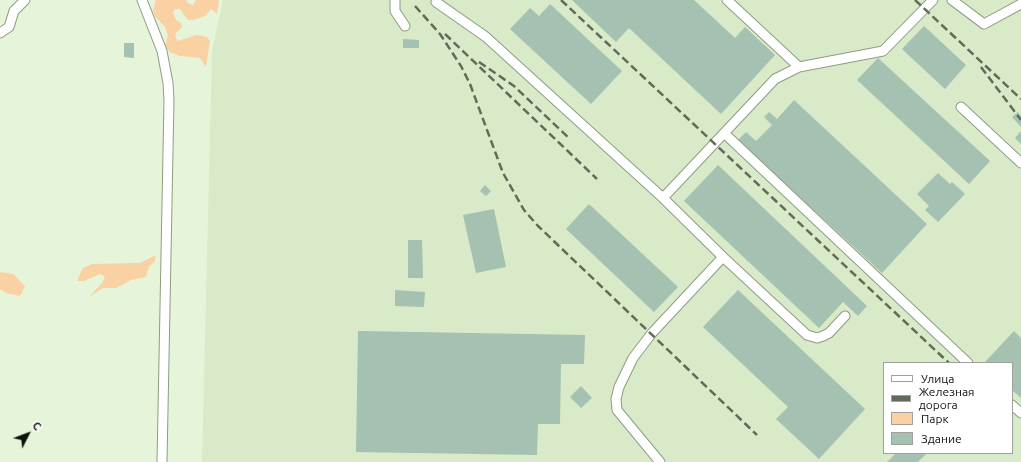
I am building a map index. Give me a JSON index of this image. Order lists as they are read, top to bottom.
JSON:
{
  "legend": [
    "Улица",
    "Железная дорога",
    "Парк",
    "Здание"
  ],
  "north": "top right"
}
